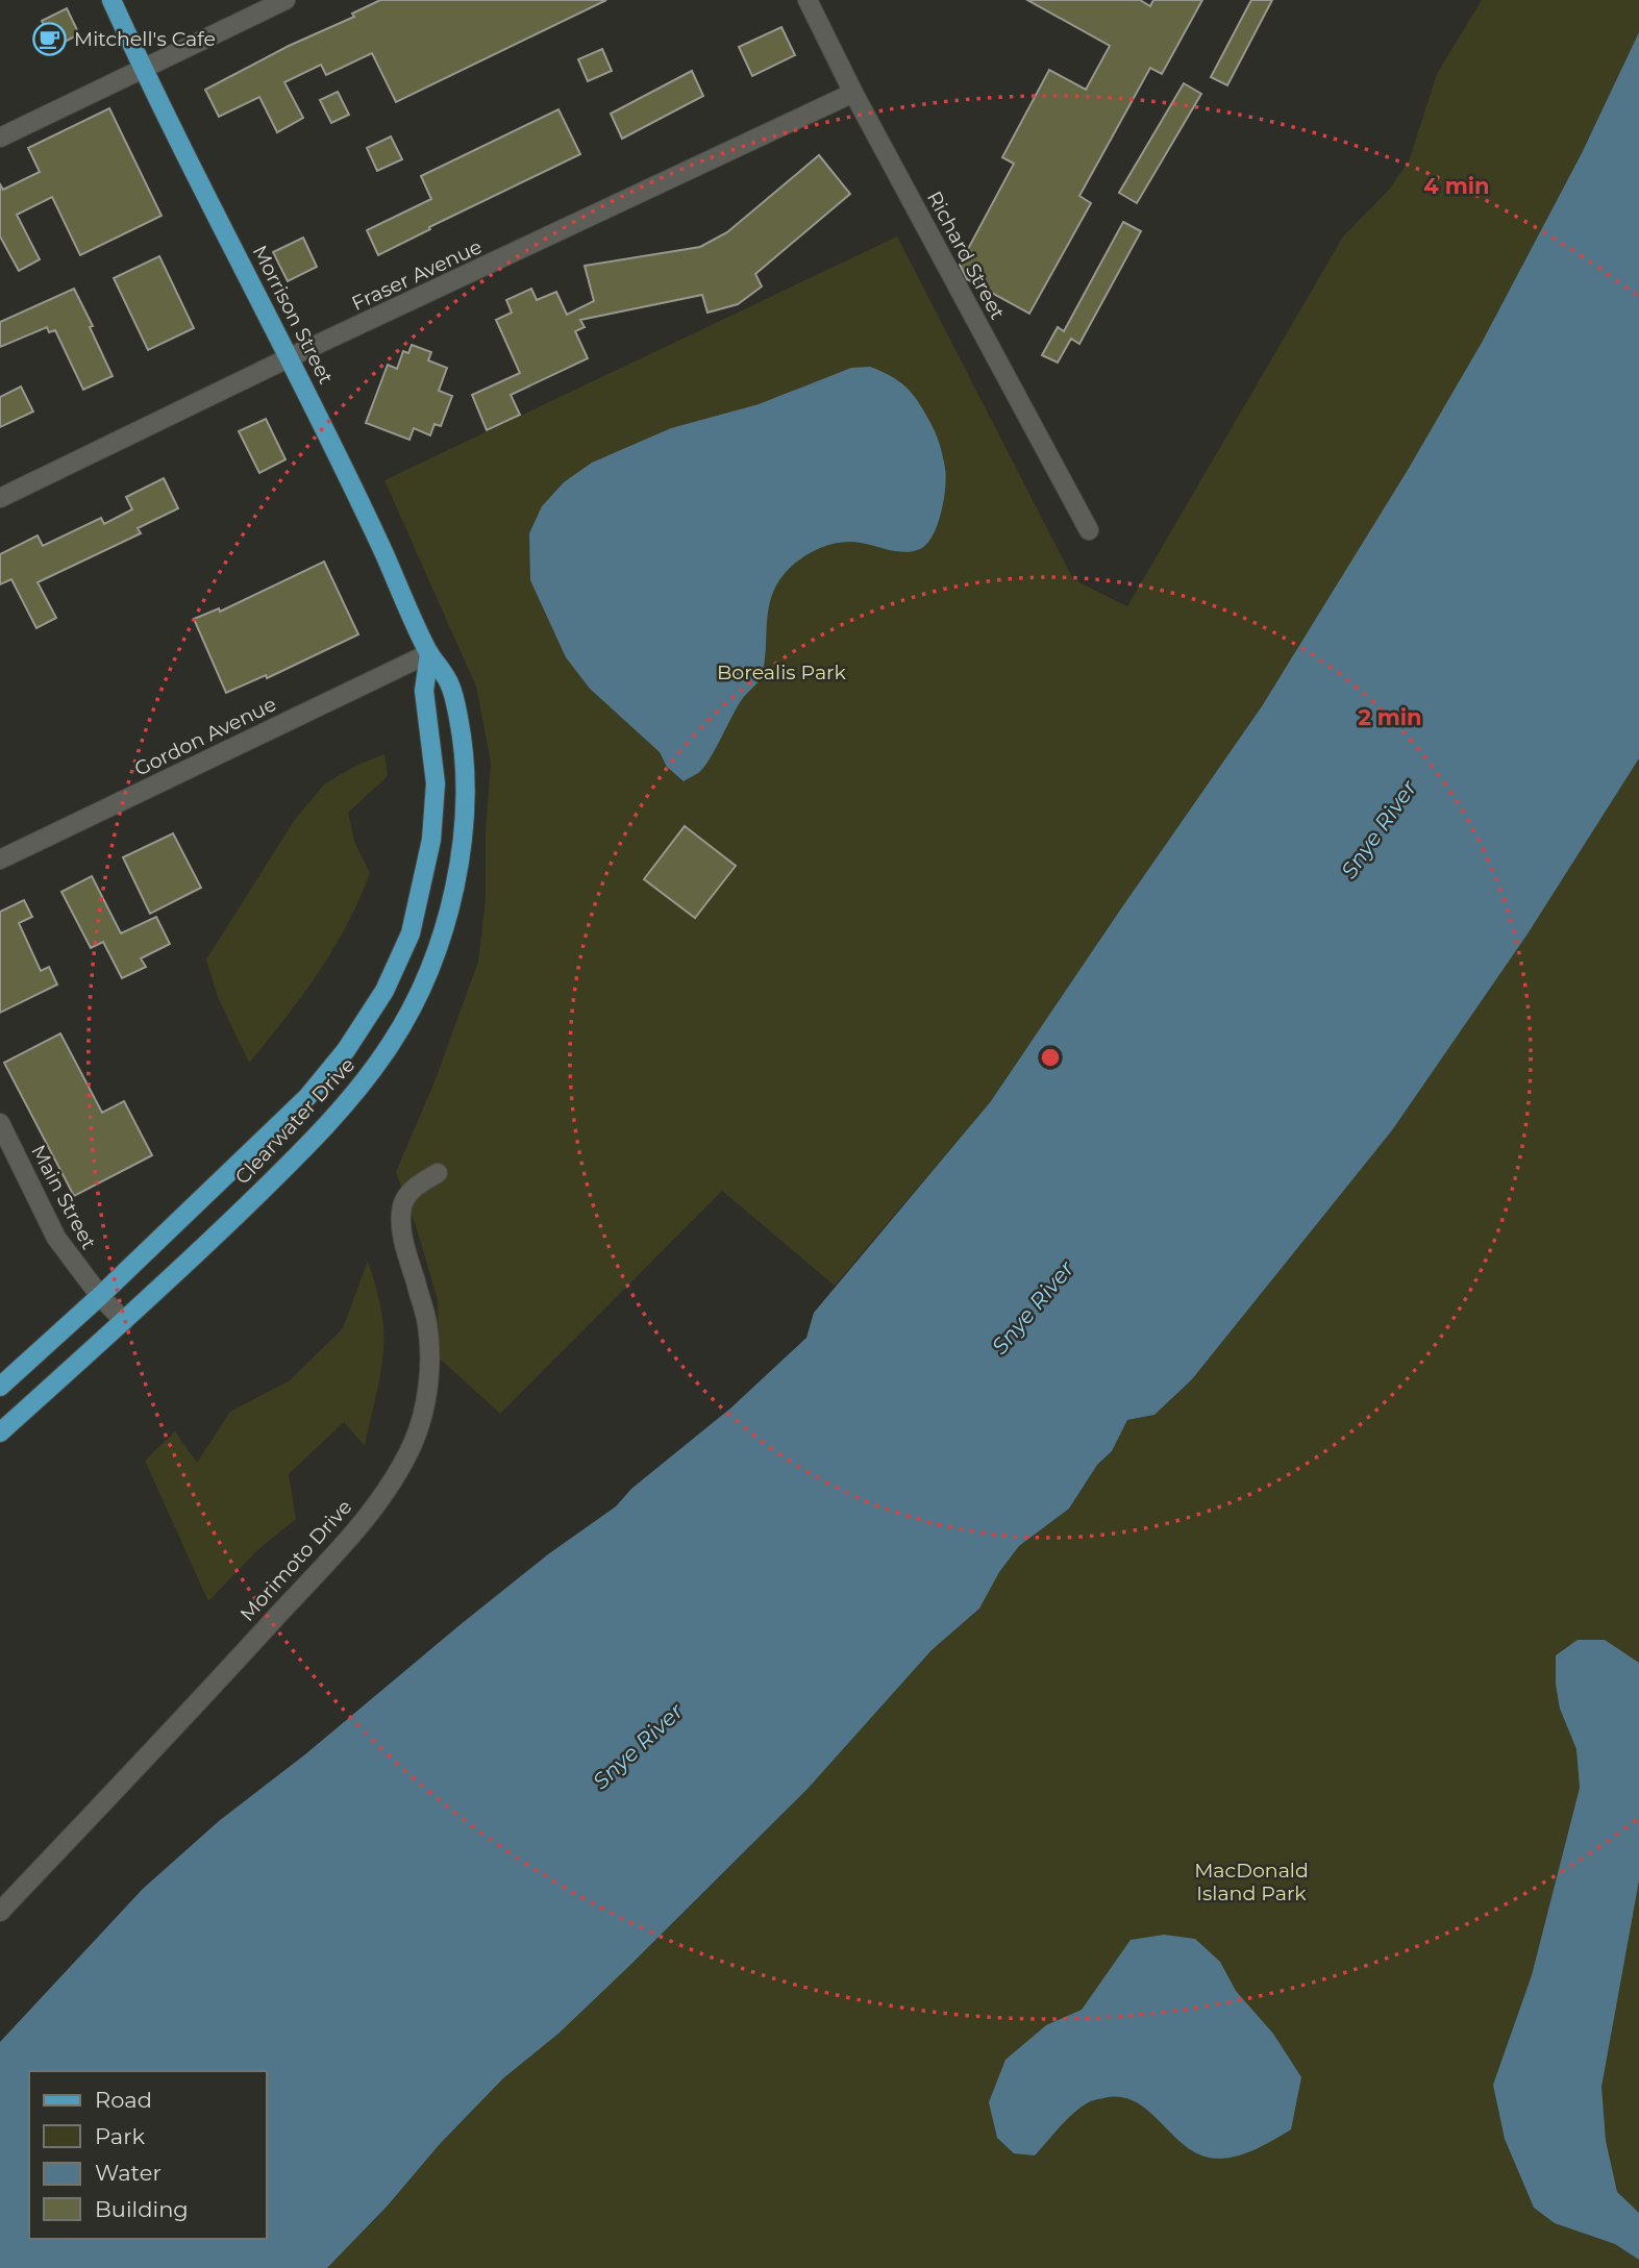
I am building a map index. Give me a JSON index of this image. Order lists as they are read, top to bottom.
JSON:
{
  "streets": {
    "main road": ["Morrison Street", "Clearwater Drive"],
    "street": [
      "Richard Street",
      "Fraser Avenue",
      "Gordon Avenue",
      "Main Street",
      "Morimoto Drive"
    ]
  },
  "crossings": [
    ["Richard Street", "Fraser Avenue"],
    ["Fraser Avenue", "Morrison Street"],
    ["Morrison Street", "Gordon Avenue"],
    ["Morrison Street", "Clearwater Drive"],
    ["Gordon Avenue", "Clearwater Drive"],
    ["Clearwater Drive", "Main Street"]
  ],
  "water": ["Snye River"],
  "parks": ["Borealis Park", "MacDonald Island Park"],
  "places": {
    "cafe": ["Mitchell's Cafe"]
  },
  "legend": [
    "Road",
    "Park",
    "Water",
    "Building"
  ],
  "rings": ["4 min", "2 min"]
}
